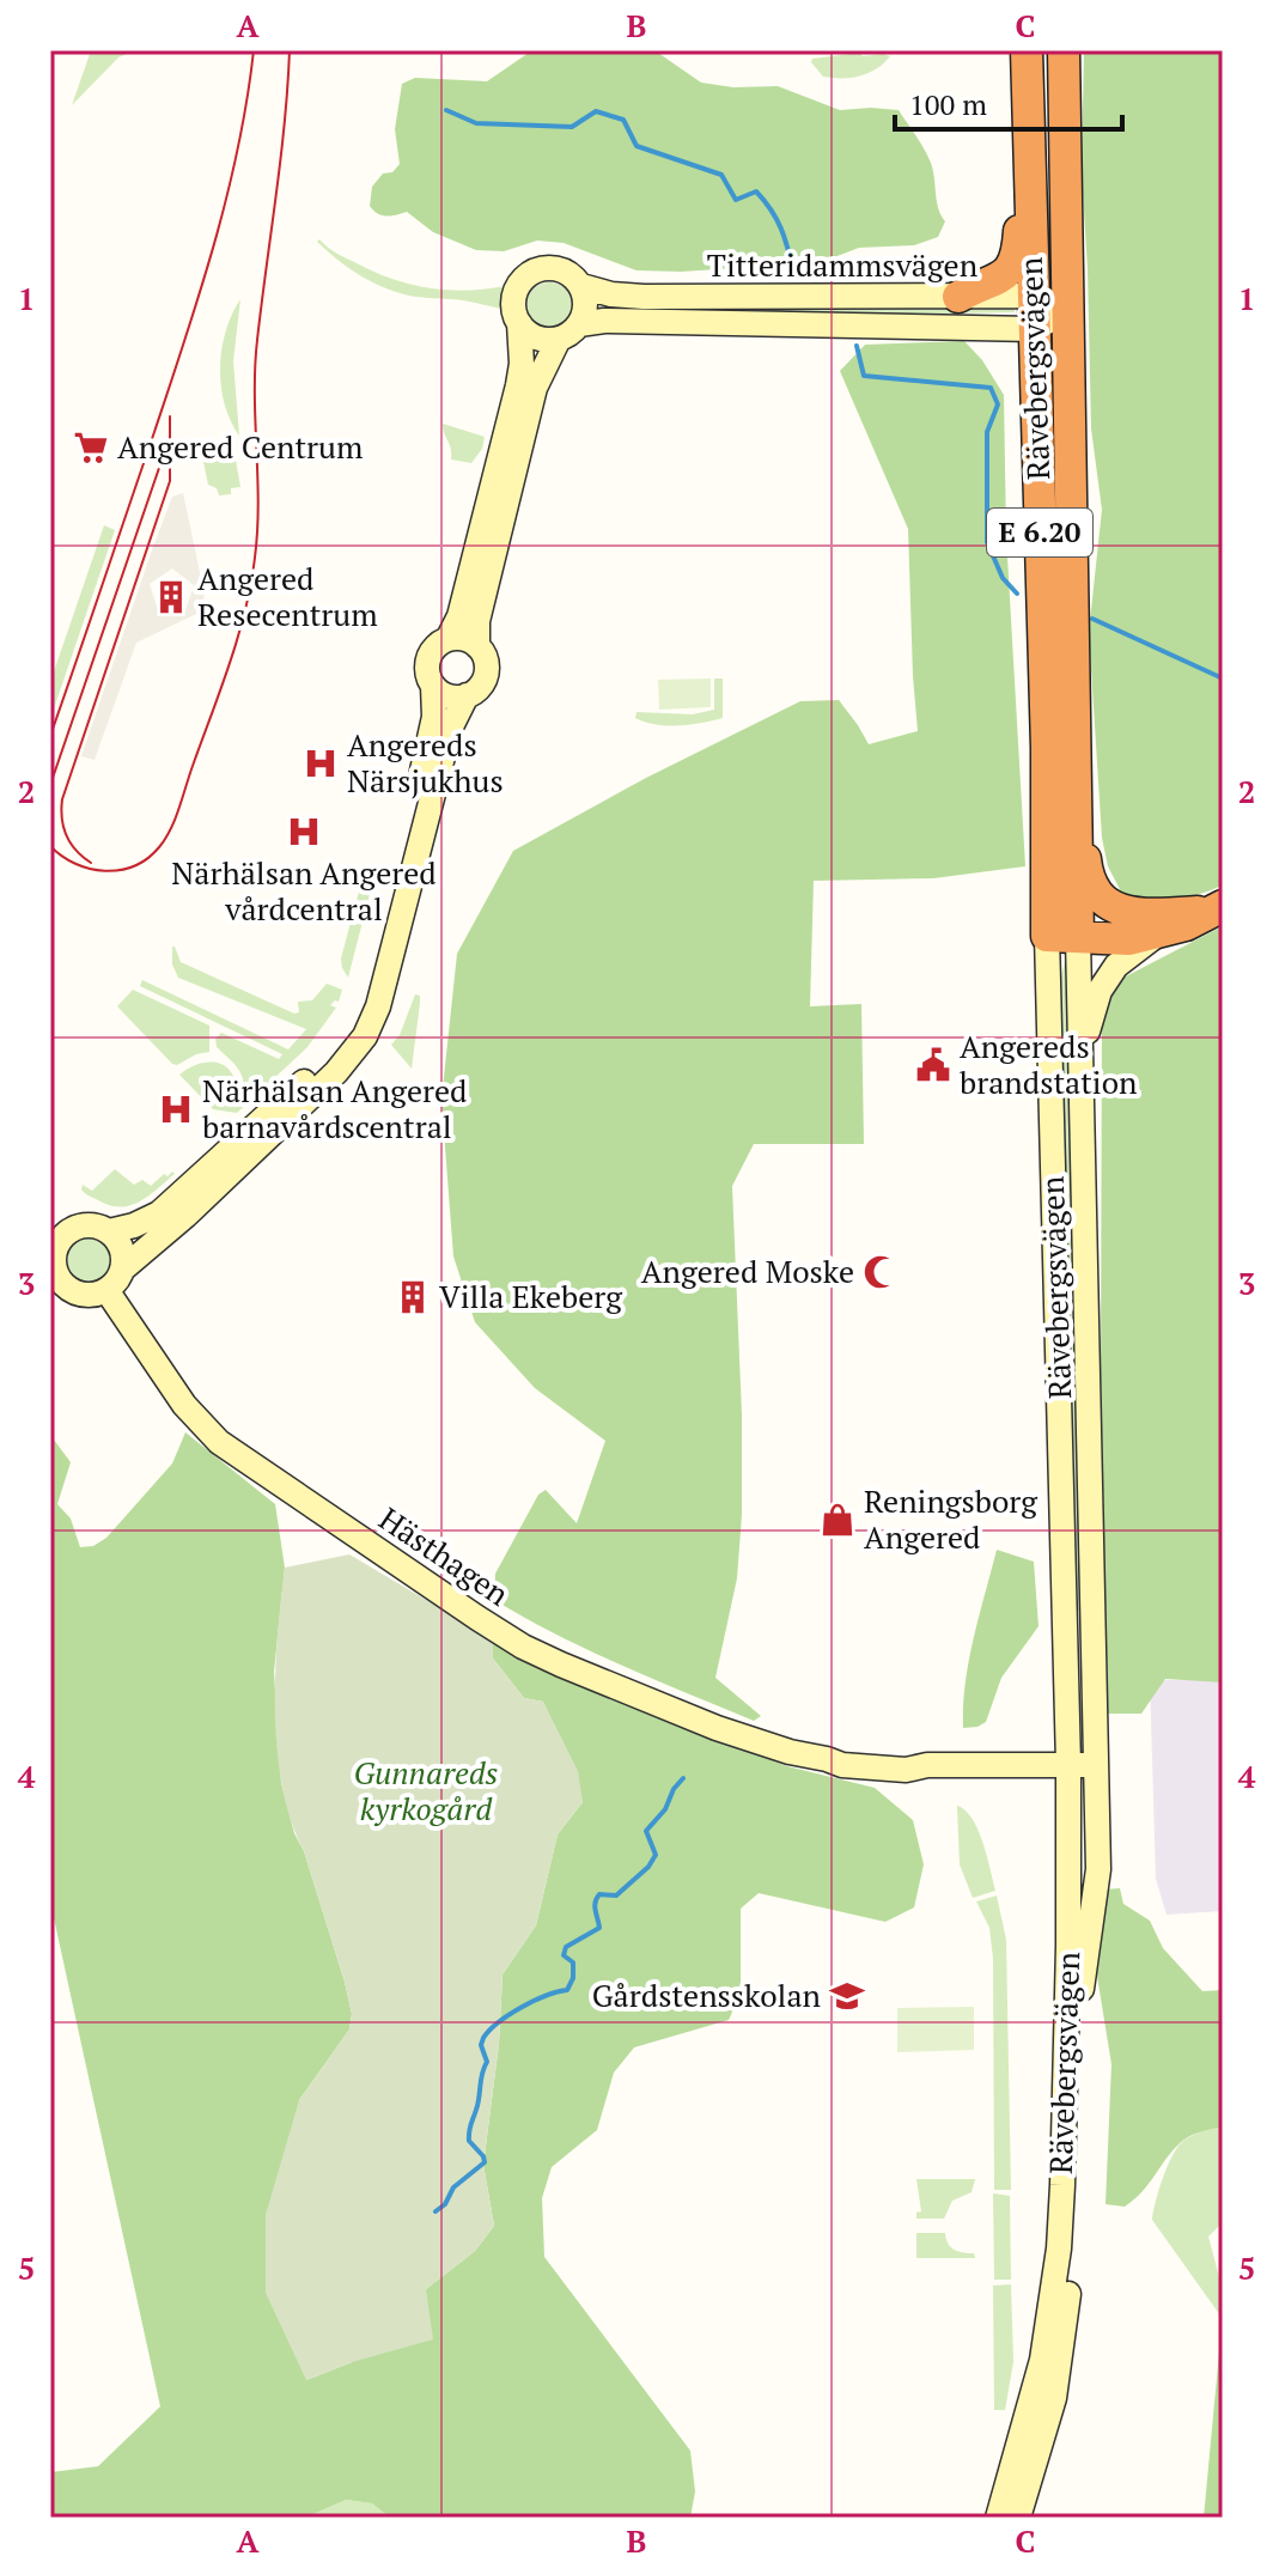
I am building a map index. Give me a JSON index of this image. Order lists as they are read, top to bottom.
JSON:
{
  "streets": {
    "highway": ["Rävebergsvägen", "E 6.20"],
    "street": ["Titteridammsvägen", "Hästhagen"]
  },
  "crossings": [
    ["Titteridammsvägen", "Rävebergsvägen"],
    ["Rävebergsvägen", "E 6.20"],
    ["Rävebergsvägen", "Hästhagen"]
  ],
  "parks": ["Gunnareds kyrkogård"],
  "places": {
    "supermarket": ["Angered Centrum"],
    "building": ["Angered Resecentrum", "Villa Ekeberg"],
    "hospital": ["Angereds Närsjukhus", "Närhälsan Angered vårdcentral", "Närhälsan Angered barnavårdscentral"],
    "public building": ["Angereds brandstation"],
    "mosque": ["Angered Moske"],
    "shop": ["Reningsborg Angered"],
    "school or university": ["Gårdstensskolan"]
  },
  "scale_bar": "100 m",
  "grid": {
    "columns": ["A", "B", "C"],
    "rows": [
      "1",
      "2",
      "3",
      "4",
      "5"
    ]
  }
}
